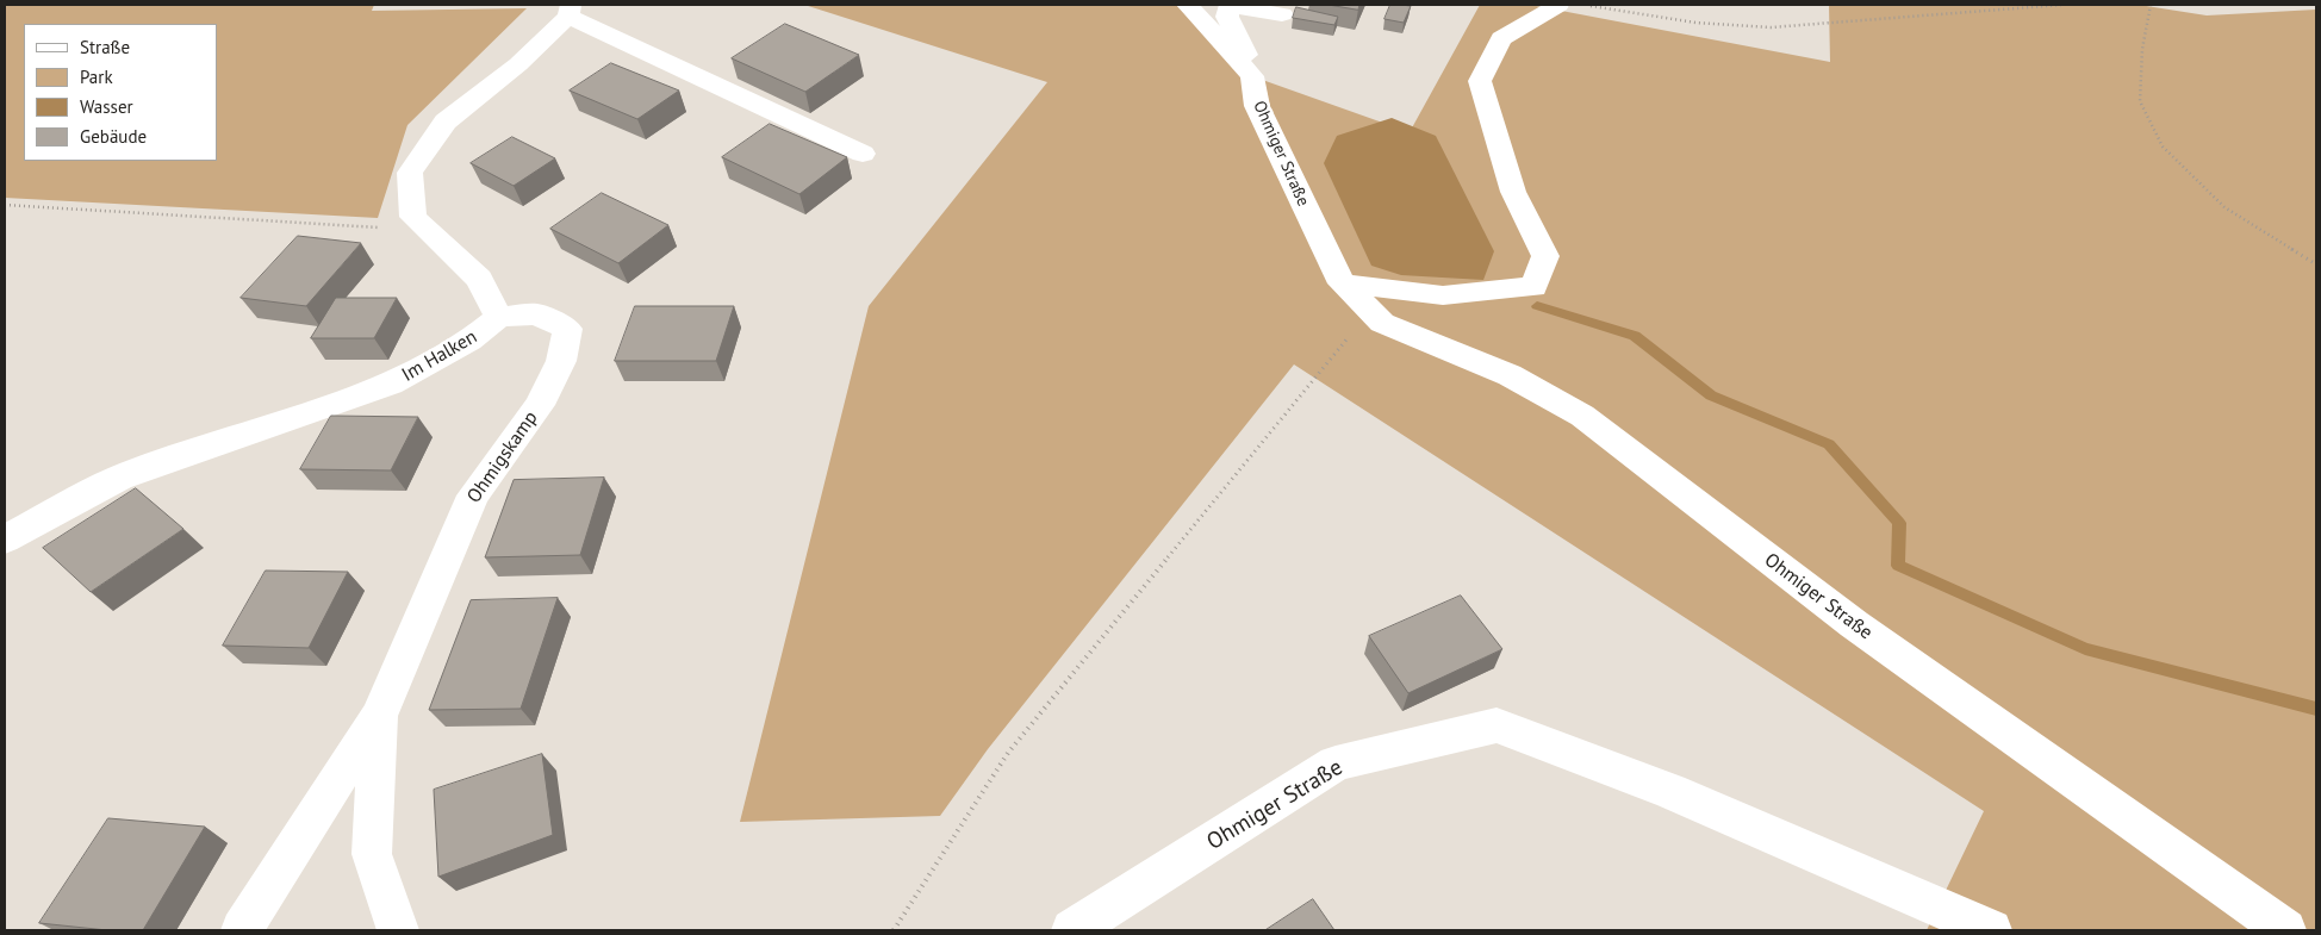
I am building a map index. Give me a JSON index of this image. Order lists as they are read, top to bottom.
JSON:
{
  "streets": {
    "street": ["Ohmiger Straße", "Im Halken", "Ohmigskamp"]
  },
  "crossings": [
    ["Im Halken", "Ohmigskamp"]
  ],
  "legend": [
    "Straße",
    "Park",
    "Wasser",
    "Gebäude"
  ]
}
